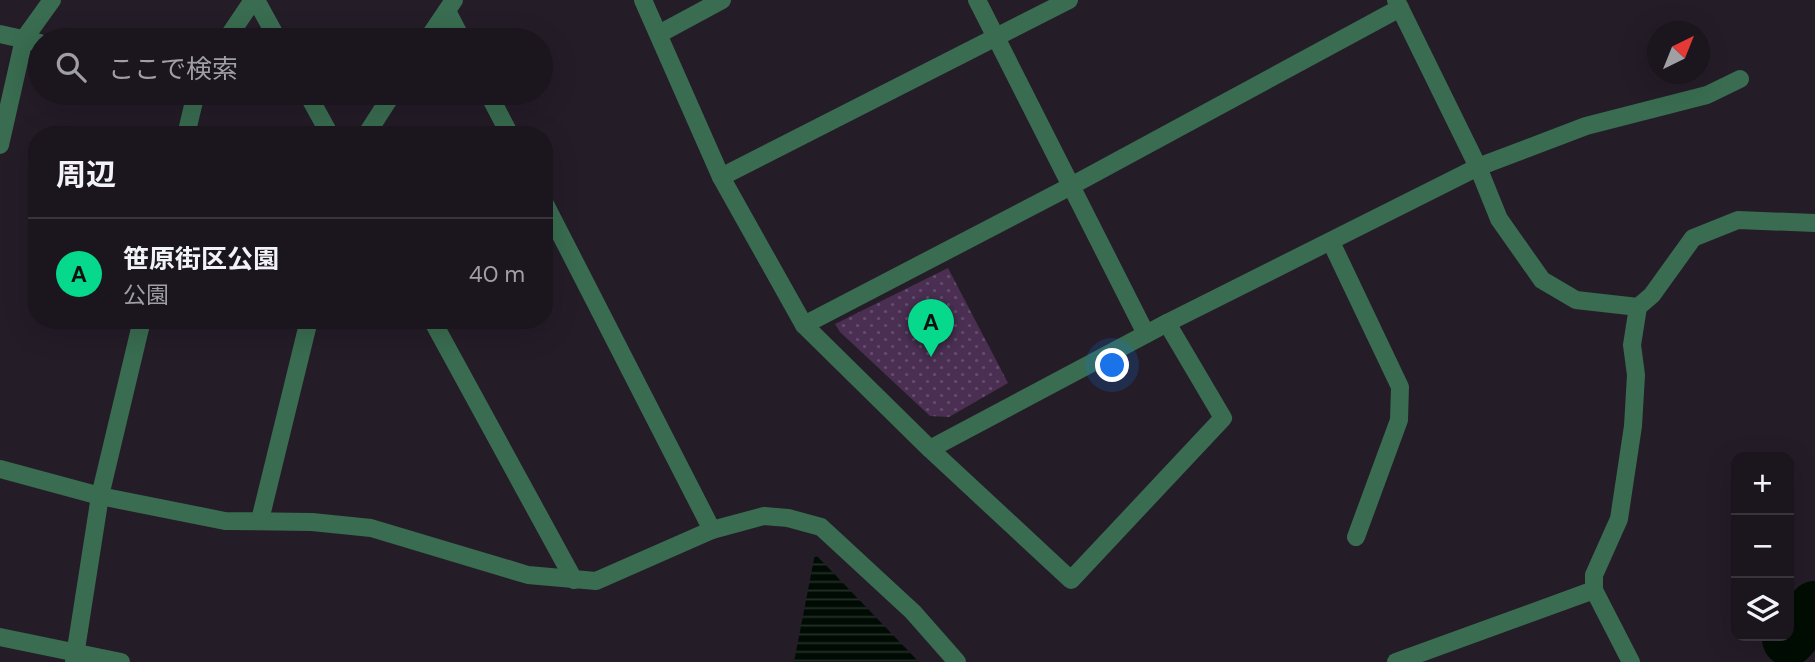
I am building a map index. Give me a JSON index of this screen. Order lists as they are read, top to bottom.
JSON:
{
  "north": "top right",
  "page": {
    "search": "ここで検索",
    "heading": "周辺",
    "list": [
      {
        "mark": "A",
        "name": "笹原街区公園",
        "note": "公園",
        "value": "40 m"
      }
    ],
    "pins": "A",
    "map_buttons": ["+", "−"]
  }
}
